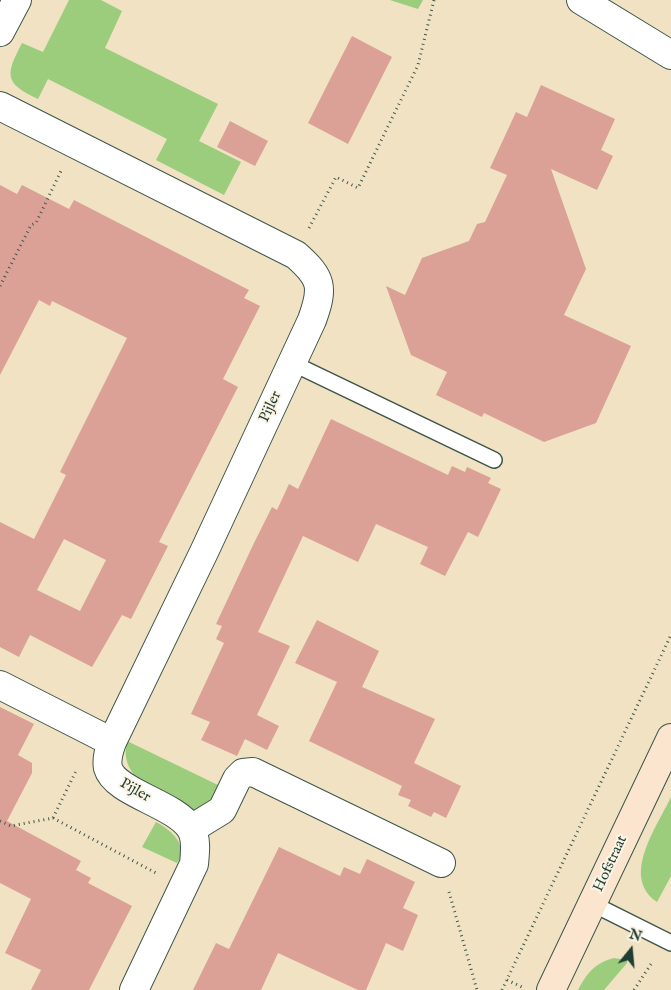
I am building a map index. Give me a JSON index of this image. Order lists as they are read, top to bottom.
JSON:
{
  "streets": {
    "main road": ["Hofstraat"],
    "street": ["Pijler"]
  },
  "north": "top"
}
